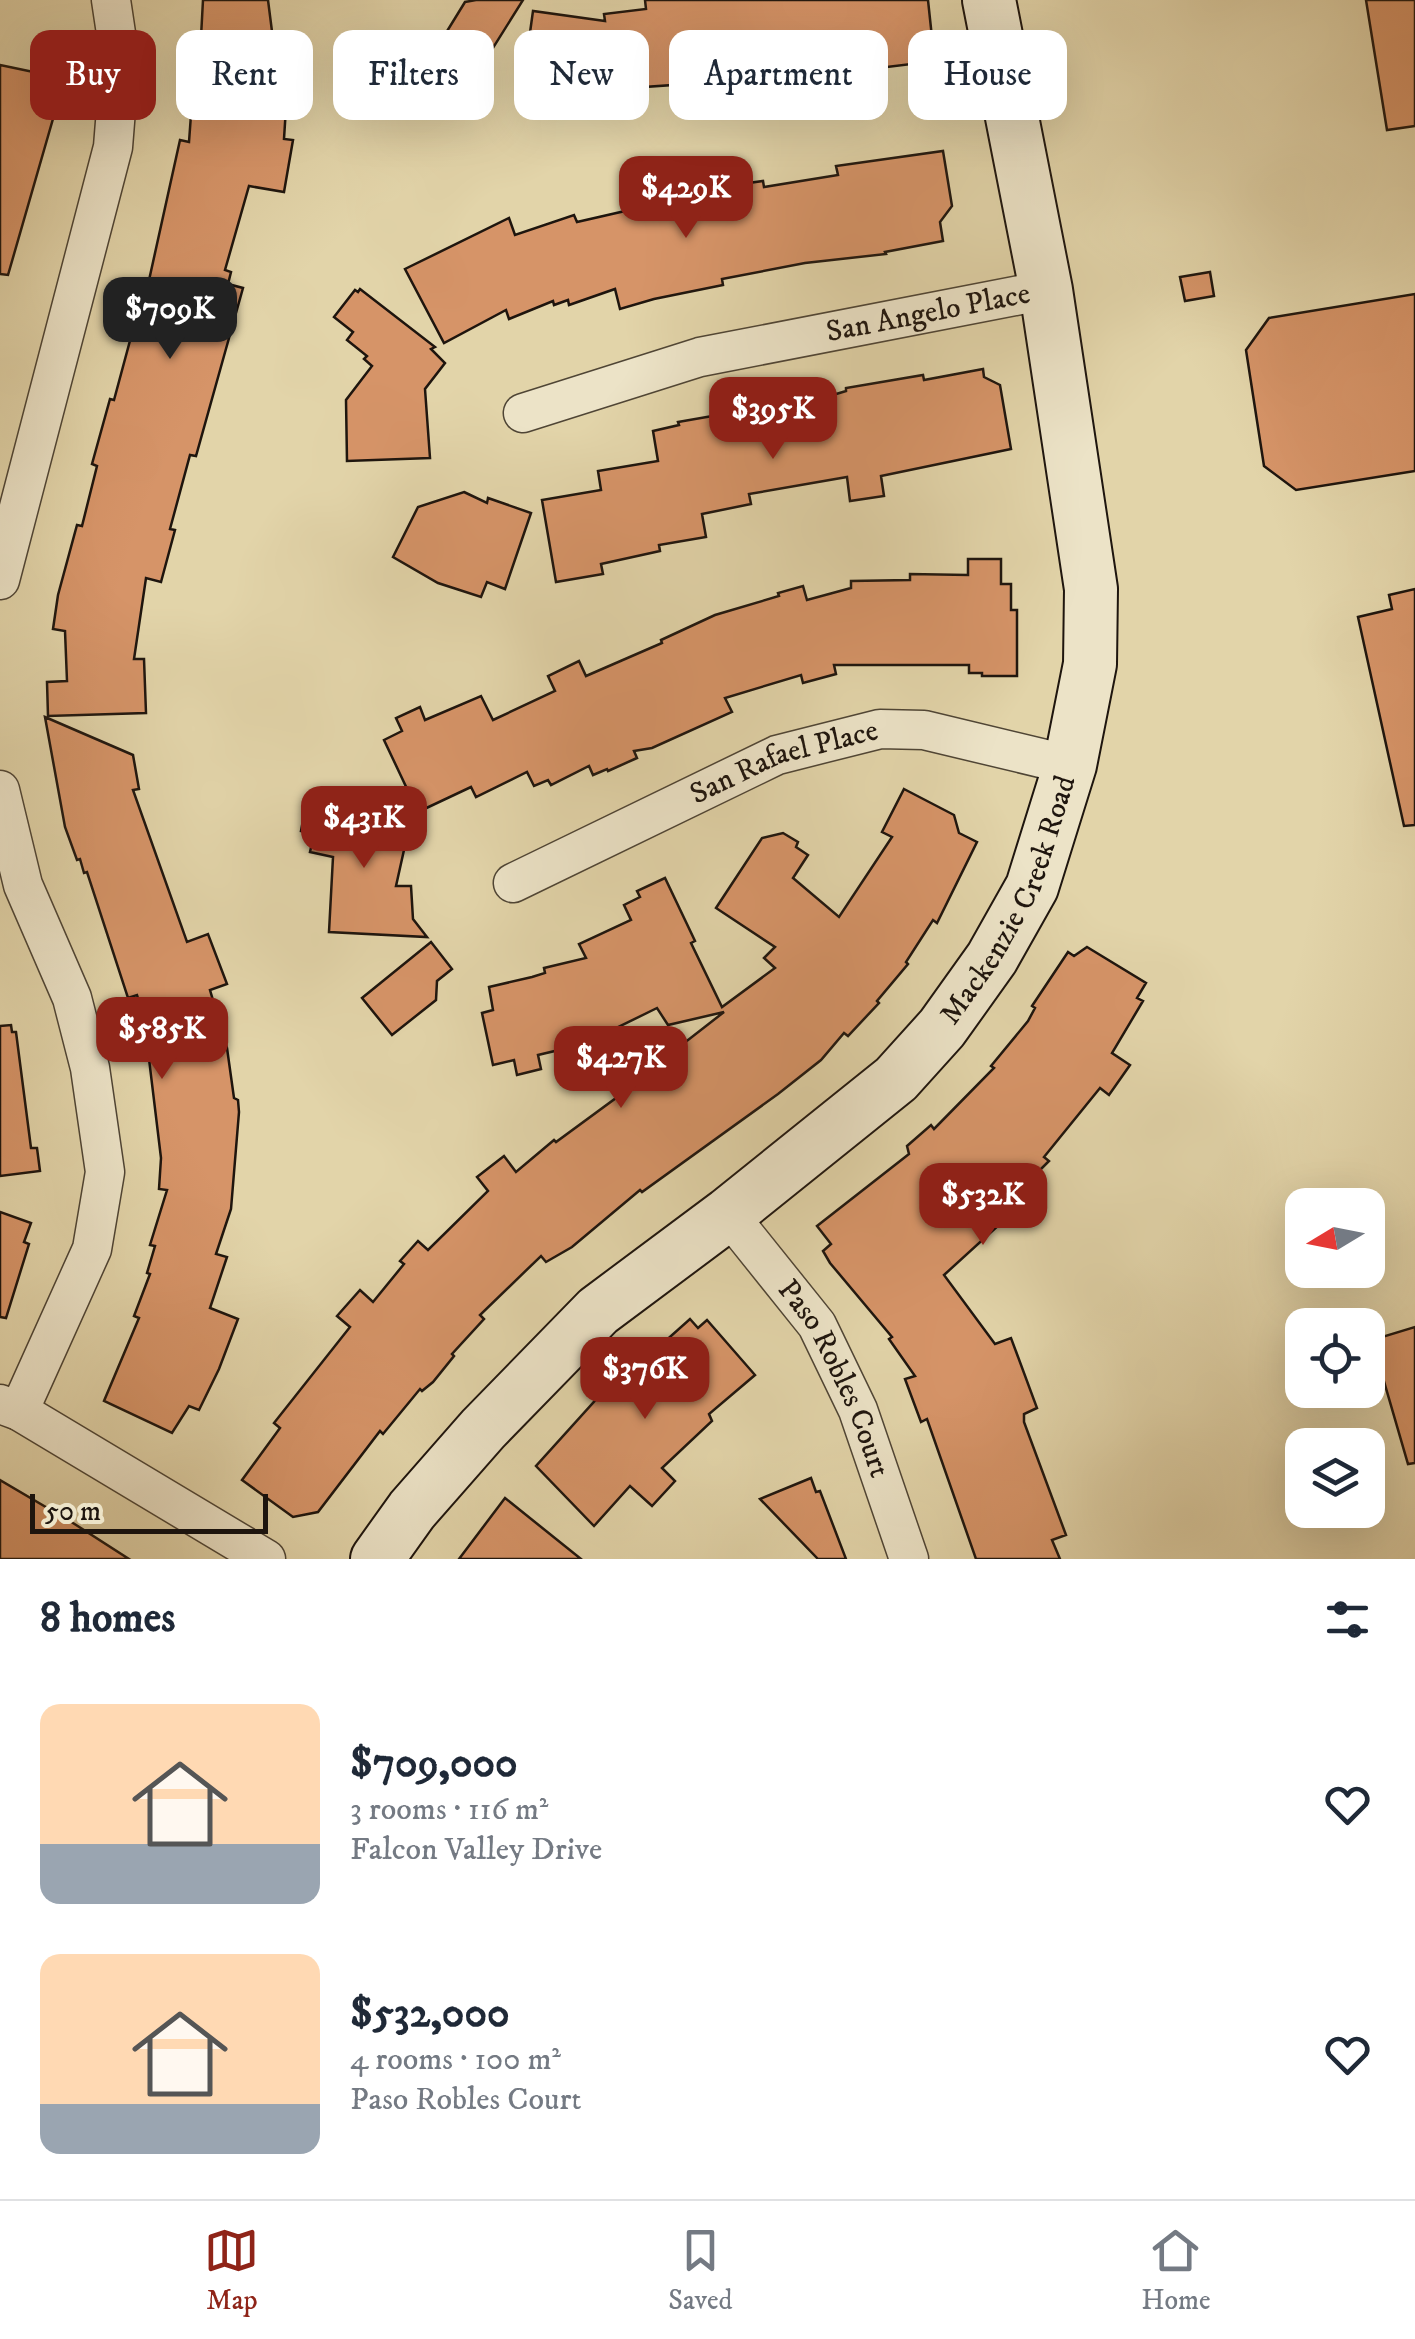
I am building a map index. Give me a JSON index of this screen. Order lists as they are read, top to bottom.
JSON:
{
  "streets": {
    "street": [
      "San Angelo Place",
      "San Rafael Place",
      "Mackenzie Creek Road",
      "Paso Robles Court"
    ]
  },
  "crossings": [
    ["San Angelo Place", "Mackenzie Creek Road"],
    ["San Rafael Place", "Mackenzie Creek Road"],
    ["Mackenzie Creek Road", "Paso Robles Court"]
  ],
  "scale_bar": "50 m",
  "north": "left",
  "page": {
    "chip": [
      "Buy",
      "Rent",
      "Filters",
      "New",
      "Apartment",
      "House"
    ],
    "price": [
      "$429K",
      "$709K",
      "$395K",
      "$431K",
      "$585K",
      "$427K",
      "$532K",
      "$376K"
    ],
    "scale": "50 m",
    "heading": "8 homes",
    "list": [
      {
        "name": "$709,000",
        "note": "3 rooms · 116 m² · Falcon Valley Drive"
      },
      {
        "name": "$532,000",
        "note": "4 rooms · 100 m² · Paso Robles Court"
      }
    ],
    "tabs": ["Map", "Saved", "Home"]
  }
}
